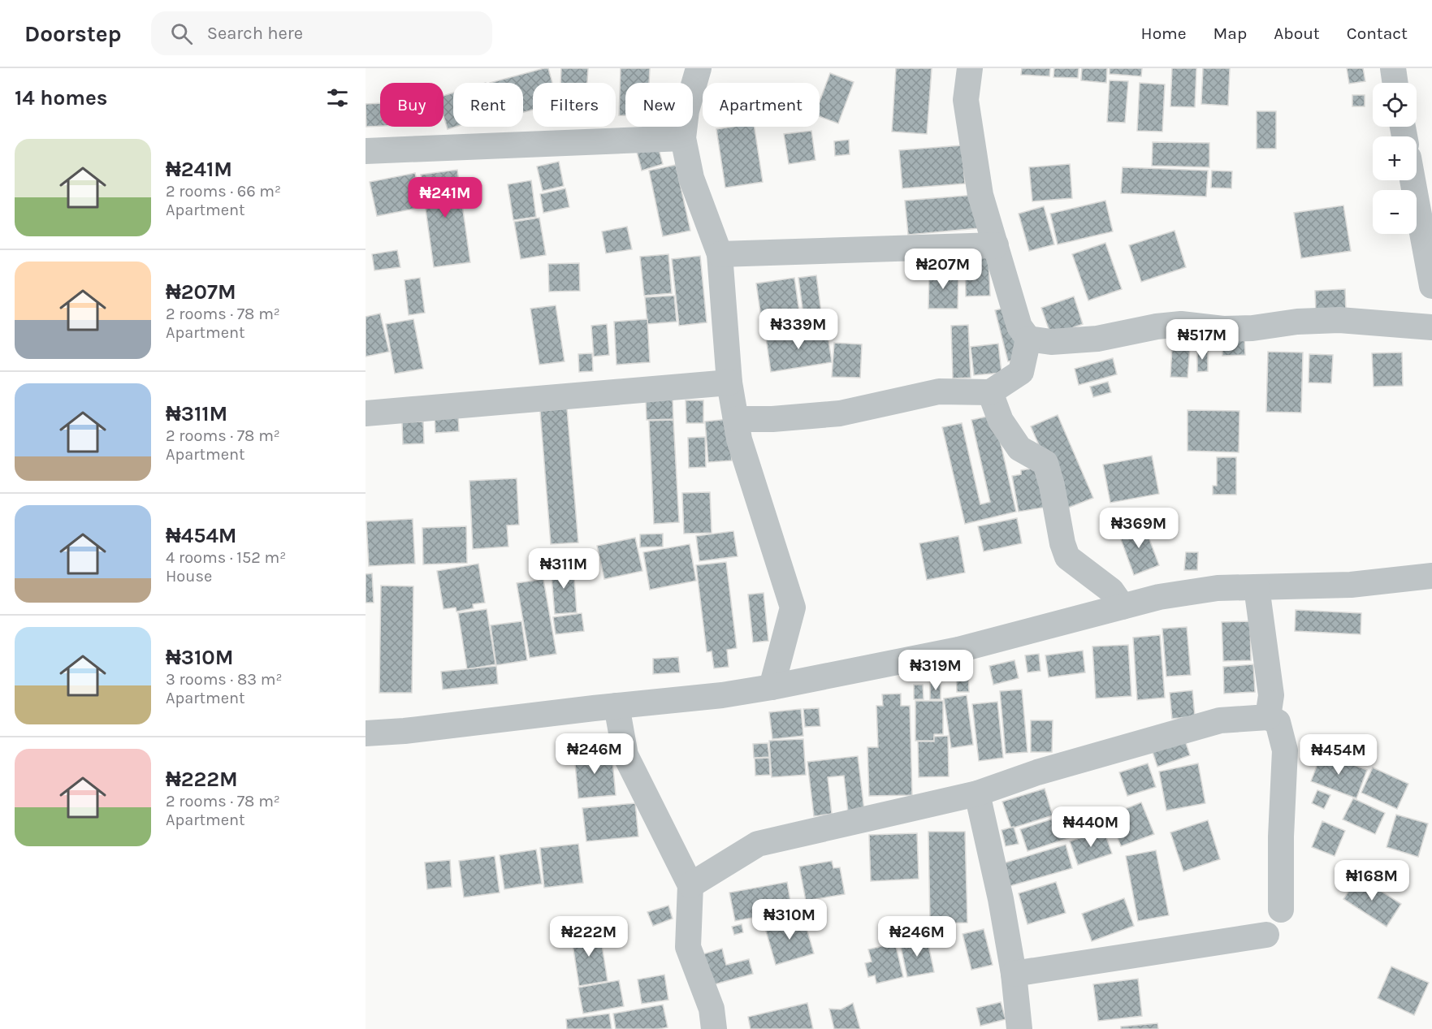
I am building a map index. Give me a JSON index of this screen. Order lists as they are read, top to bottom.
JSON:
{
  "page": {
    "header": "Doorstep",
    "search": "Search here",
    "nav": [
      "Home",
      "Map",
      "About",
      "Contact"
    ],
    "heading": "14 homes",
    "map_buttons": ["+", "−"],
    "chip": [
      "Buy",
      "Rent",
      "Filters",
      "New",
      "Apartment"
    ],
    "list": [
      {
        "name": "₦241M",
        "note": "2 rooms · 66 m² · Apartment"
      },
      {
        "name": "₦207M",
        "note": "2 rooms · 78 m² · Apartment"
      },
      {
        "name": "₦311M",
        "note": "2 rooms · 78 m² · Apartment"
      },
      {
        "name": "₦454M",
        "note": "4 rooms · 152 m² · House"
      },
      {
        "name": "₦310M",
        "note": "3 rooms · 83 m² · Apartment"
      },
      {
        "name": "₦222M",
        "note": "2 rooms · 78 m² · Apartment"
      }
    ],
    "price": [
      "₦241M",
      "₦207M",
      "₦339M",
      "₦517M",
      "₦369M",
      "₦311M",
      "₦319M",
      "₦246M",
      "₦454M",
      "₦440M",
      "₦168M",
      "₦310M",
      "₦222M",
      "₦246M"
    ]
  }
}
